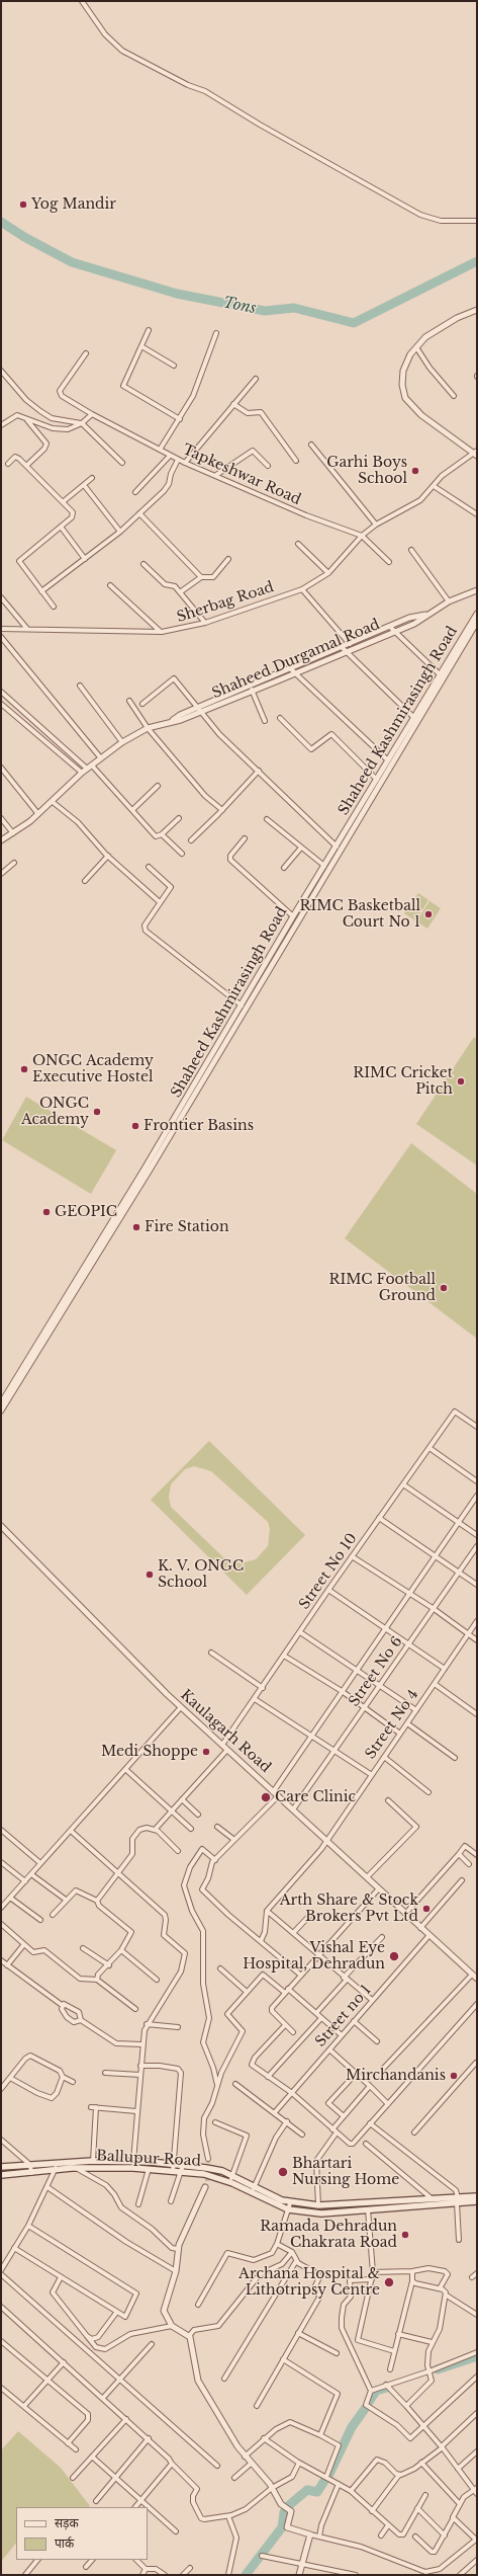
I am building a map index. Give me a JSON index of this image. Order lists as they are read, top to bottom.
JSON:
{
  "streets": {
    "main road": ["Ballupur Road"],
    "street": [
      "Tapkeshwar Road",
      "Sherbag Road",
      "Shaheed Durgamal Road",
      "Shaheed Kashmirasingh Road",
      "Street No 10",
      "Street No 6",
      "Street No 4",
      "Kaulagarh Road",
      "Street no 1"
    ]
  },
  "crossings": [
    ["Tapkeshwar Road", "Sherbag Road"],
    ["Street No 10", "Kaulagarh Road"],
    ["Street No 6", "Kaulagarh Road"],
    ["Street No 4", "Kaulagarh Road"],
    ["Kaulagarh Road", "Street no 1"]
  ],
  "water": ["Tons"],
  "places": [
    "Yog Mandir",
    "Garhi Boys School",
    "RIMC Basketball Court No 1",
    "ONGC Academy Executive Hostel",
    "RIMC Cricket Pitch",
    "ONGC Academy",
    "Frontier Basins",
    "GEOPIC",
    "Fire Station",
    "RIMC Football Ground",
    "K. V. ONGC School",
    "Medi Shoppe",
    "Care Clinic",
    "Arth Share & Stock Brokers Pvt Ltd",
    "Vishal Eye Hospital, Dehradun",
    "Mirchandanis",
    "Bhartari Nursing Home",
    "Ramada Dehradun Chakrata Road",
    "Archana Hospital & Lithotripsy Centre"
  ],
  "legend": ["सड़क", "पार्क"]
}
